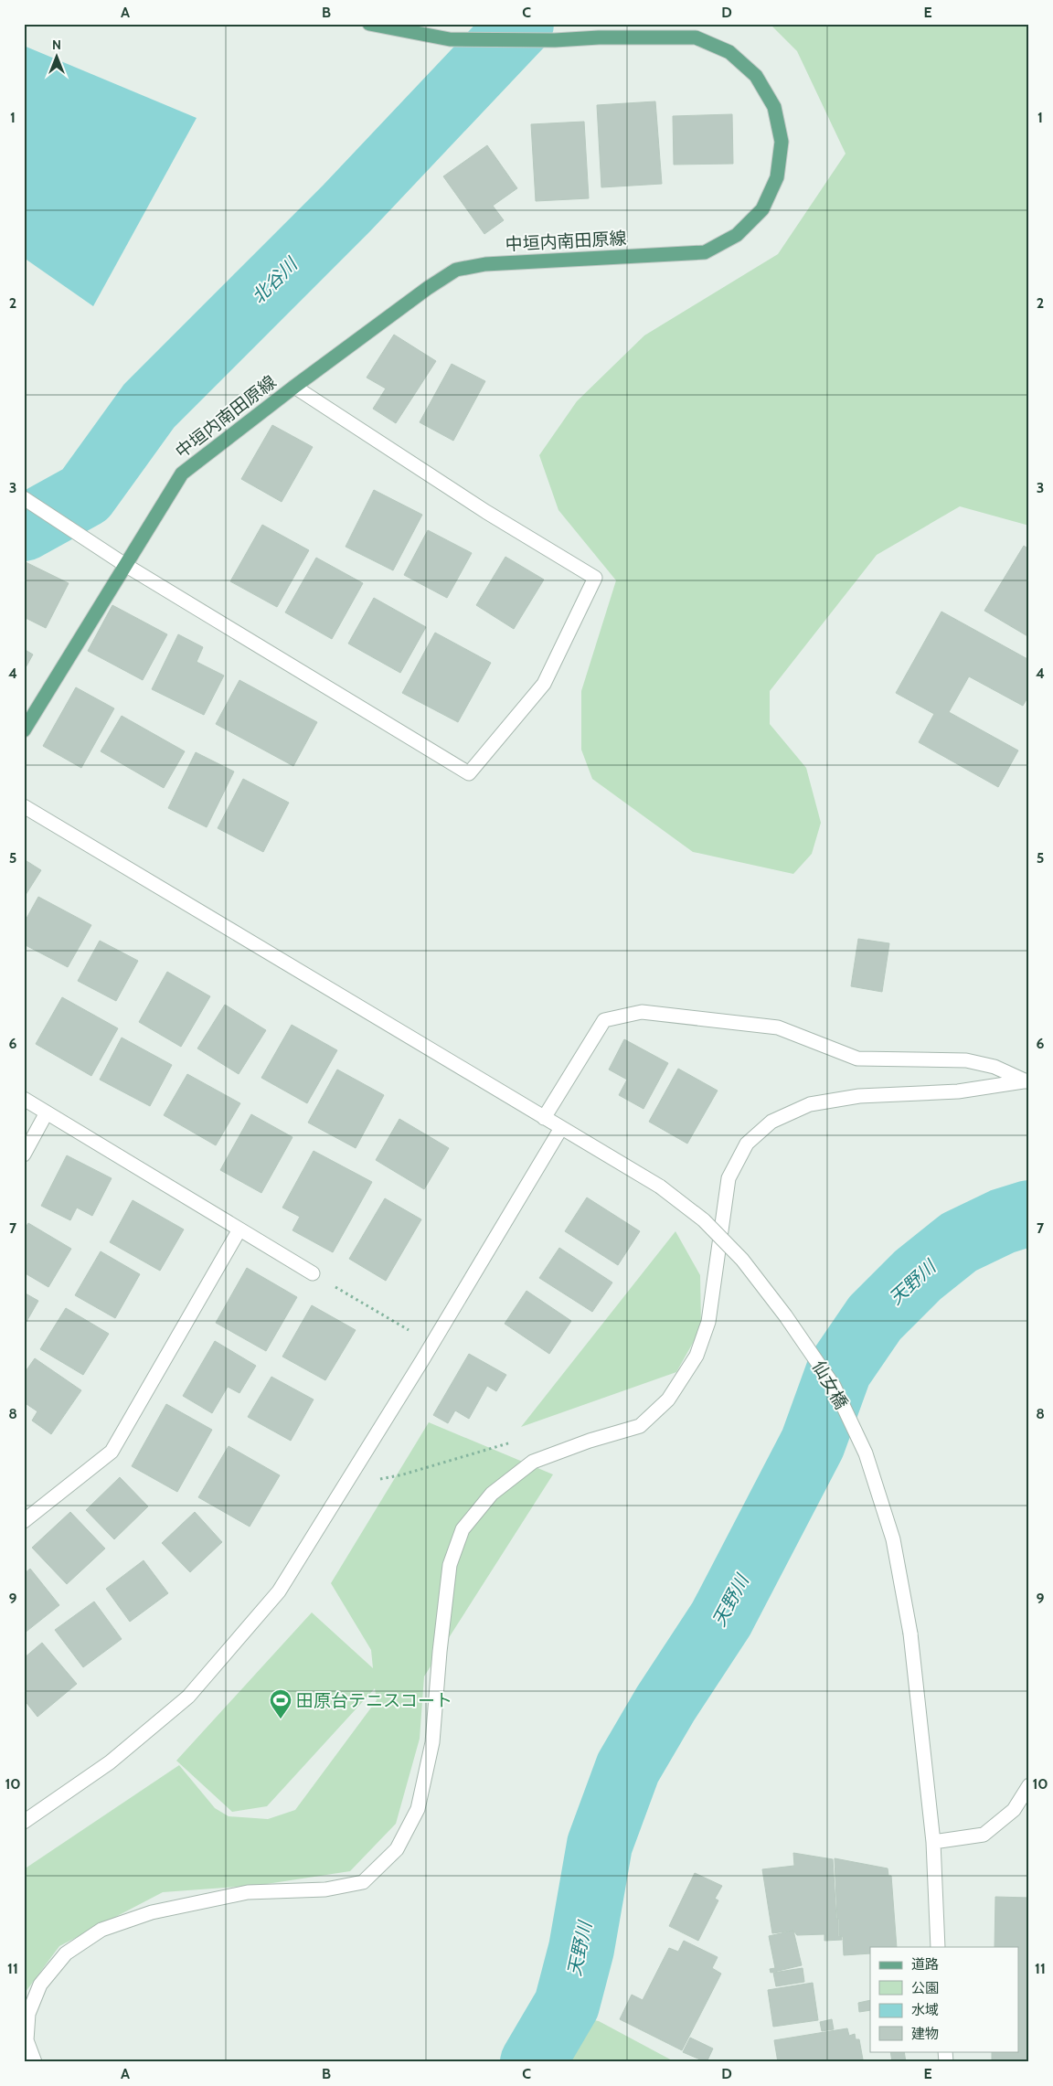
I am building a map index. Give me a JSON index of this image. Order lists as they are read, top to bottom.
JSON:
{
  "streets": {
    "main road": ["中垣内南田原線"],
    "street": ["仙女橋"]
  },
  "water": ["北谷川", "天野川"],
  "places": {
    "sports": ["田原台テニスコート"]
  },
  "legend": [
    "道路",
    "公園",
    "水域",
    "建物"
  ],
  "north": "top",
  "grid": {
    "columns": [
      "A",
      "B",
      "C",
      "D",
      "E"
    ],
    "rows": [
      "1",
      "2",
      "3",
      "4",
      "5",
      "6",
      "7",
      "8",
      "9",
      "10",
      "11"
    ]
  }
}
